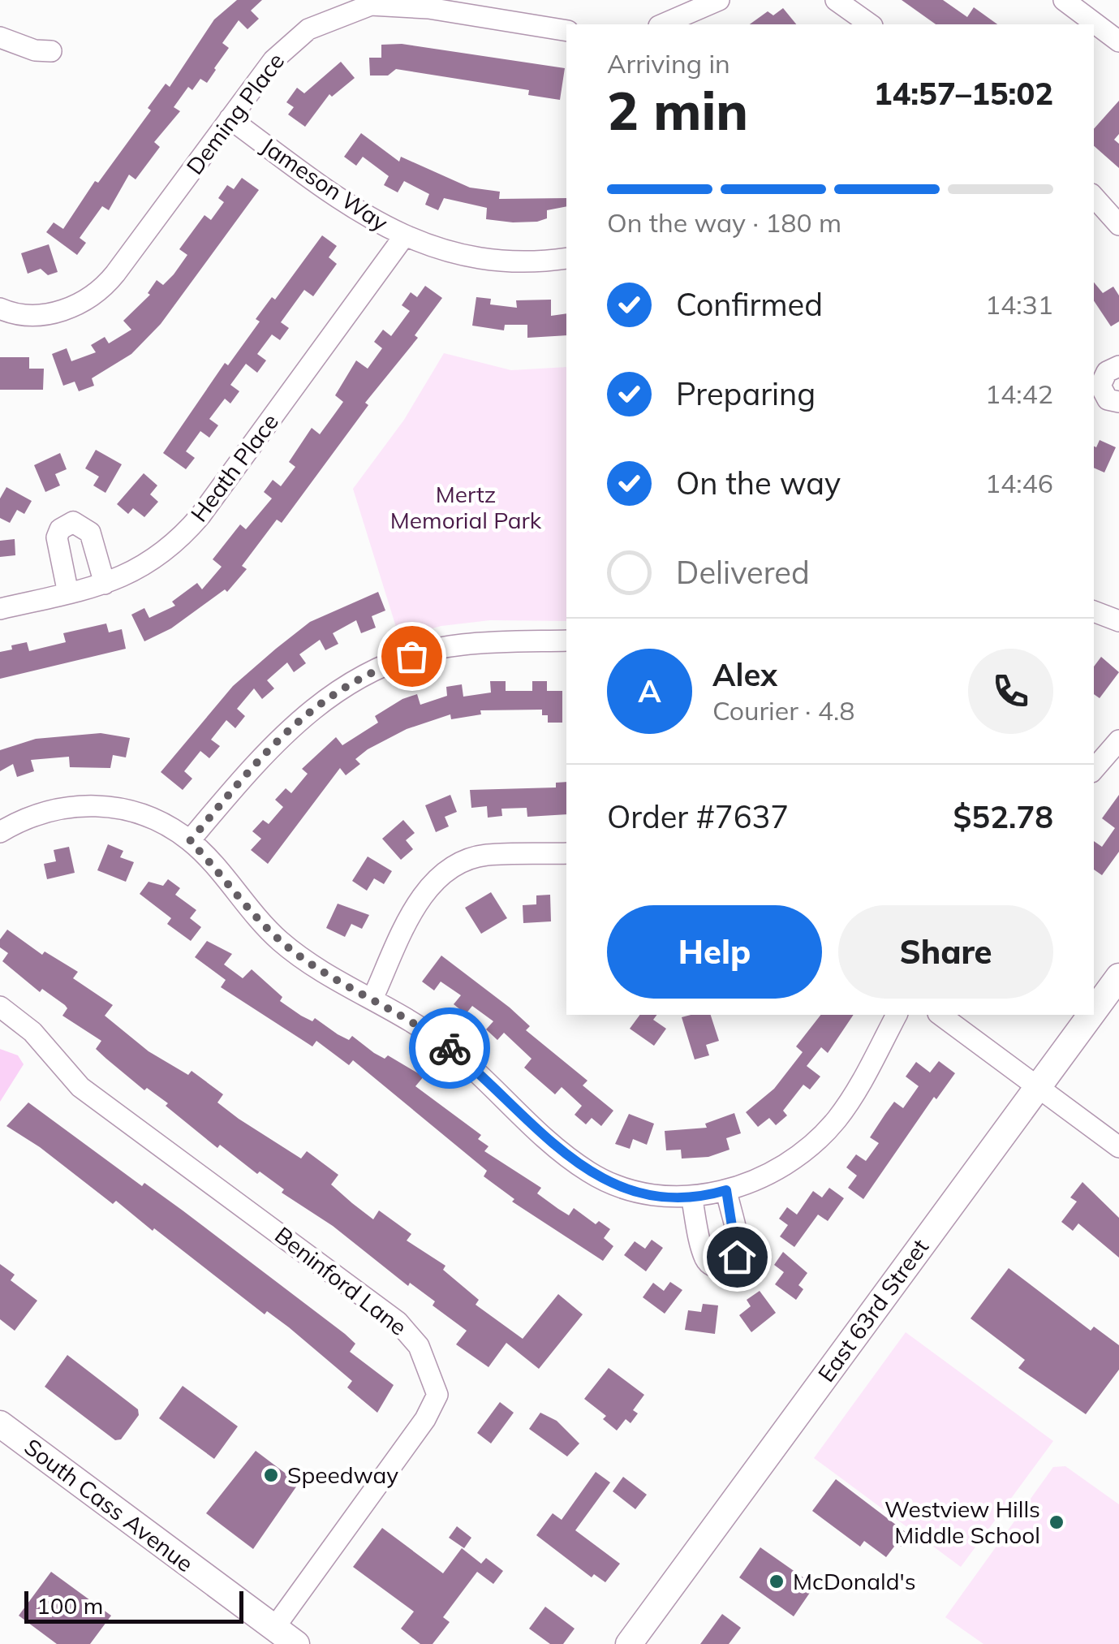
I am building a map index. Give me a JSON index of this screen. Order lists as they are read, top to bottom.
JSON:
{
  "streets": {
    "main road": ["East 63rd Street", "South Cass Avenue"],
    "street": [
      "Deming Place",
      "Jameson Way",
      "Heath Place",
      "Beninford Lane"
    ]
  },
  "crossings": [
    ["Deming Place", "Jameson Way"],
    ["Jameson Way", "Heath Place"],
    ["Beninford Lane", "South Cass Avenue"]
  ],
  "parks": ["Mertz Memorial Park"],
  "places": ["Speedway", "Westview Hills Middle School", "McDonald's"],
  "scale_bar": "100 m",
  "page": {
    "heading": ["2 min", "Arriving in", "14:57–15:02"],
    "panel": [
      "Alex",
      "Courier · 4.8",
      "Order #7637",
      "$52.78"
    ],
    "bar": "On the way · 180 m",
    "list": [
      ["Confirmed", "14:31"],
      ["Preparing", "14:42"],
      ["On the way", "14:46"],
      "Delivered"
    ],
    "round": "A",
    "buttons": ["Help", "Share"],
    "scale": "100 m"
  }
}
